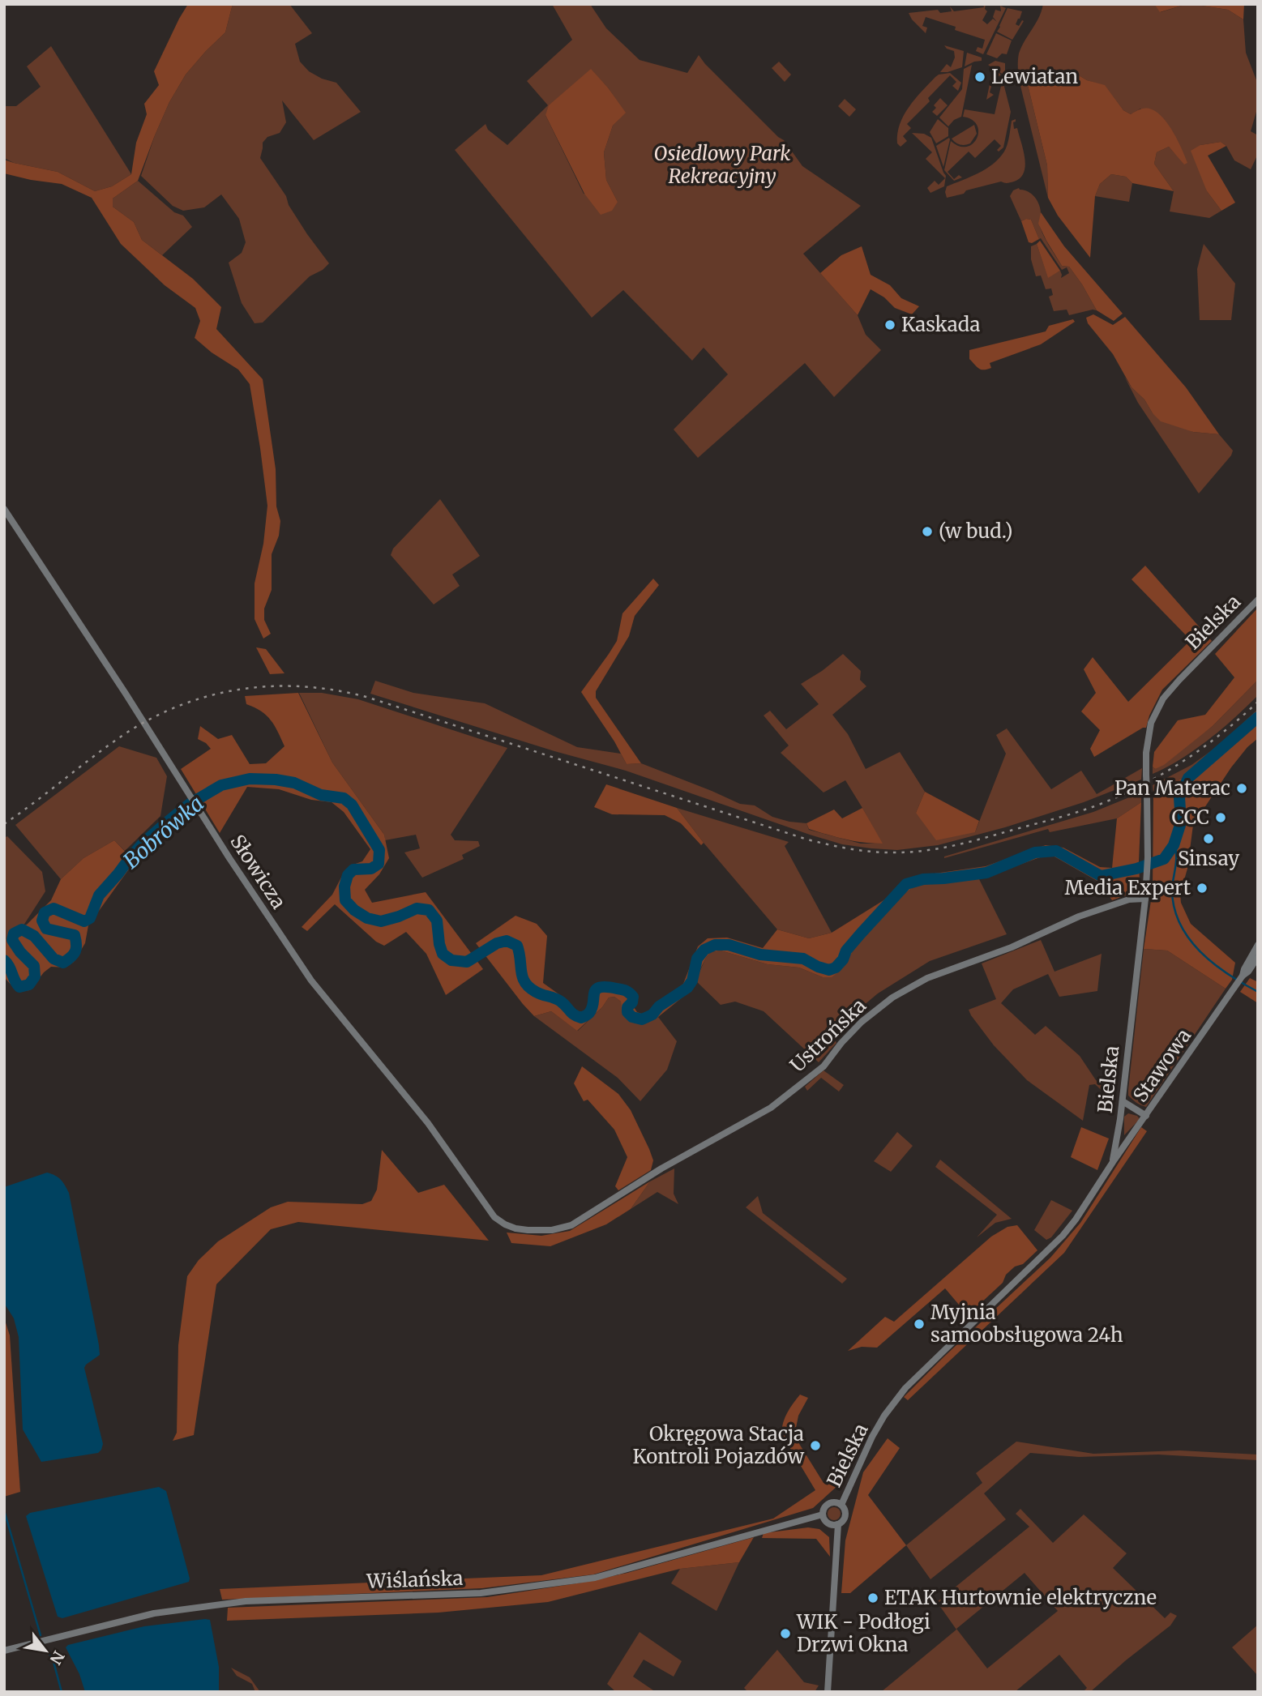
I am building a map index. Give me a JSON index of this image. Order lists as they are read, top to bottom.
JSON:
{
  "streets": {
    "street": [
      "Bielska",
      "Słowicza",
      "Ustrońska",
      "Stawowa",
      "Wiślańska"
    ]
  },
  "crossings": [
    ["Bielska", "Ustrońska"],
    ["Bielska", "Stawowa"],
    ["Bielska", "Wiślańska"],
    ["Słowicza", "Ustrońska"]
  ],
  "water": ["Bobrówka"],
  "parks": ["Osiedlowy Park Rekreacyjny"],
  "places": [
    "Lewiatan",
    "Kaskada",
    "(w bud.)",
    "Pan Materac",
    "CCC",
    "Sinsay",
    "Media Expert",
    "Myjnia samoobsługowa 24h",
    "Okręgowa Stacja Kontroli Pojazdów",
    "ETAK Hurtownie elektryczne",
    "WIK - Podłogi Drzwi Okna"
  ],
  "north": "bottom right"
}
